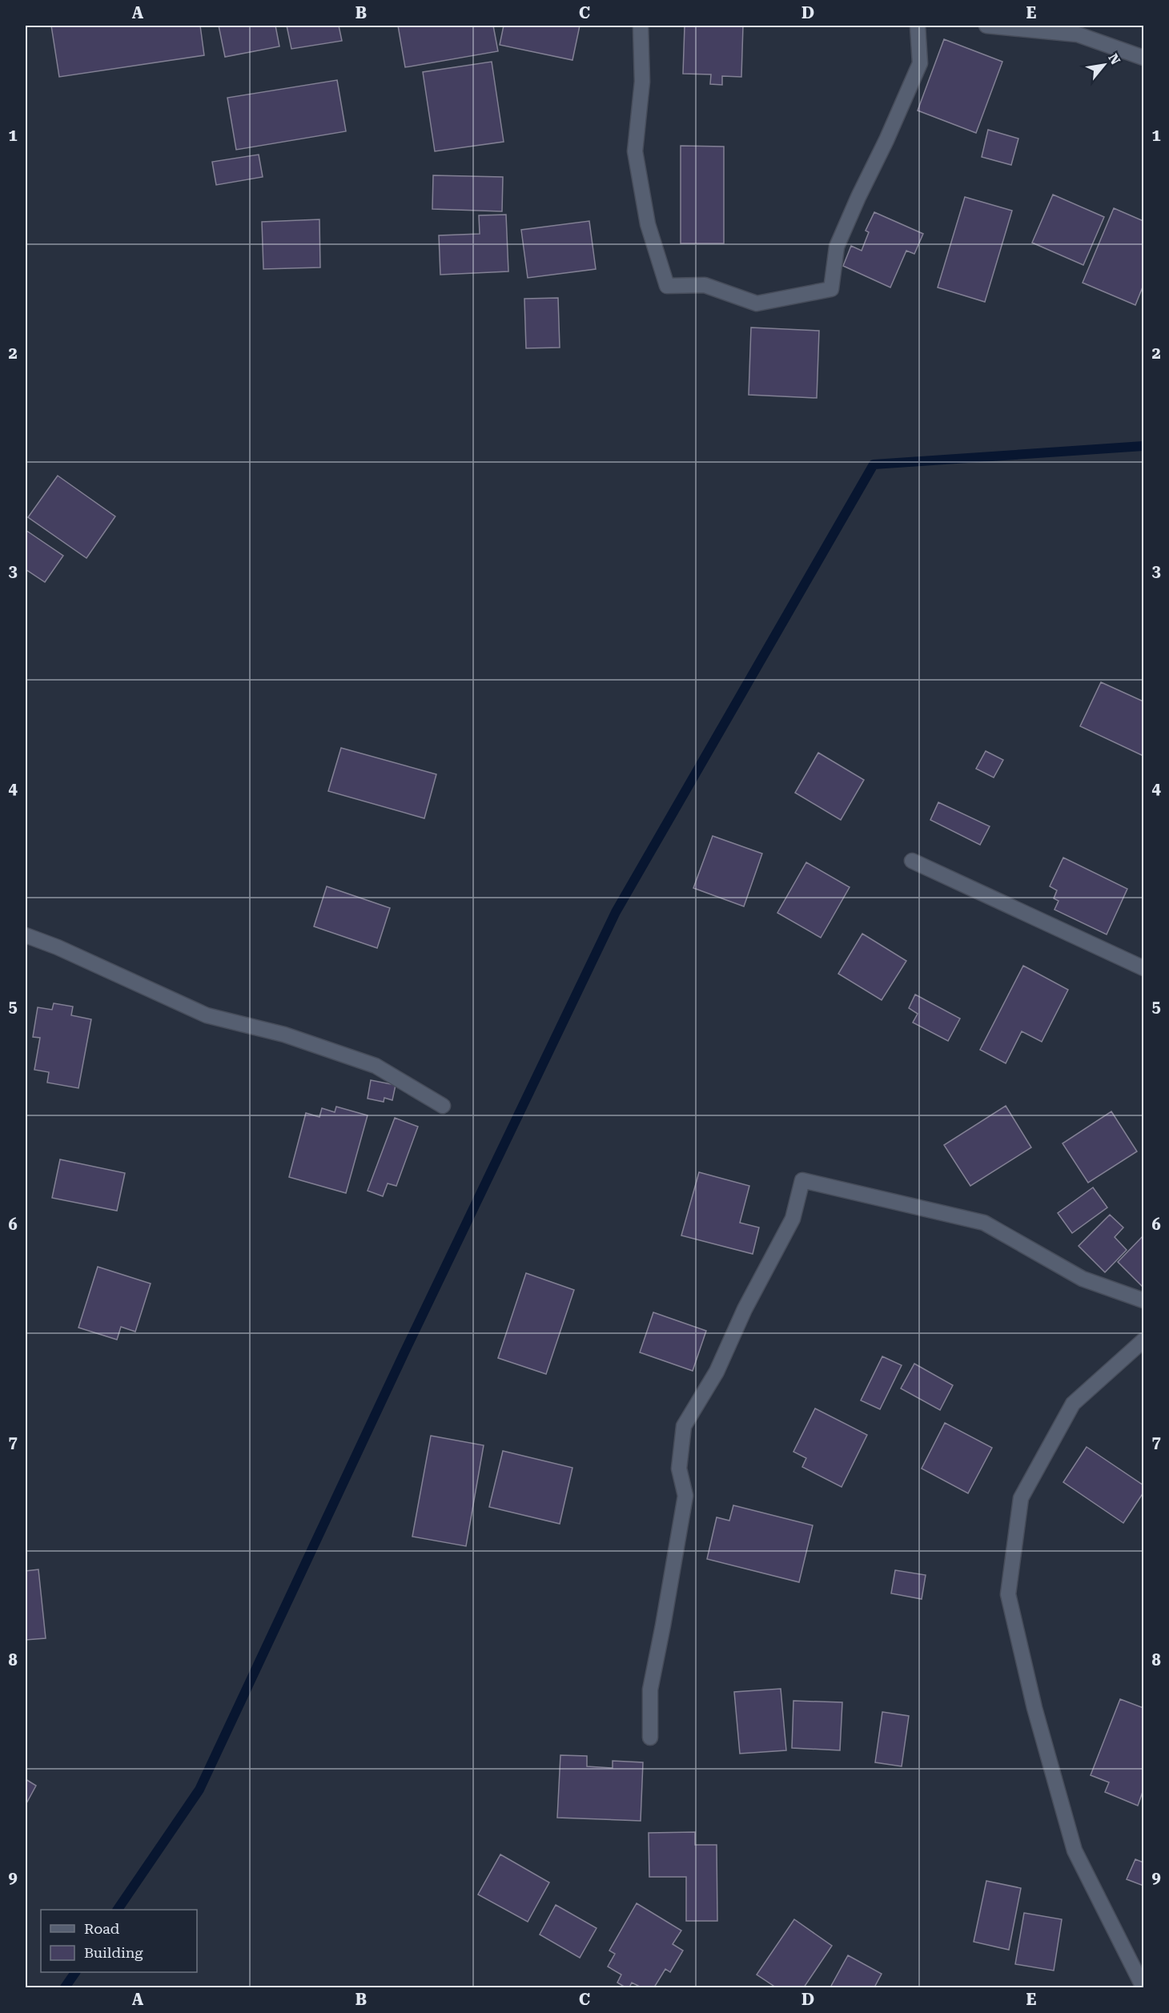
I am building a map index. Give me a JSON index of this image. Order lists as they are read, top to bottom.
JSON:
{
  "legend": ["Road", "Building"],
  "north": "top right",
  "grid": {
    "columns": [
      "A",
      "B",
      "C",
      "D",
      "E"
    ],
    "rows": [
      "1",
      "2",
      "3",
      "4",
      "5",
      "6",
      "7",
      "8",
      "9"
    ]
  }
}
